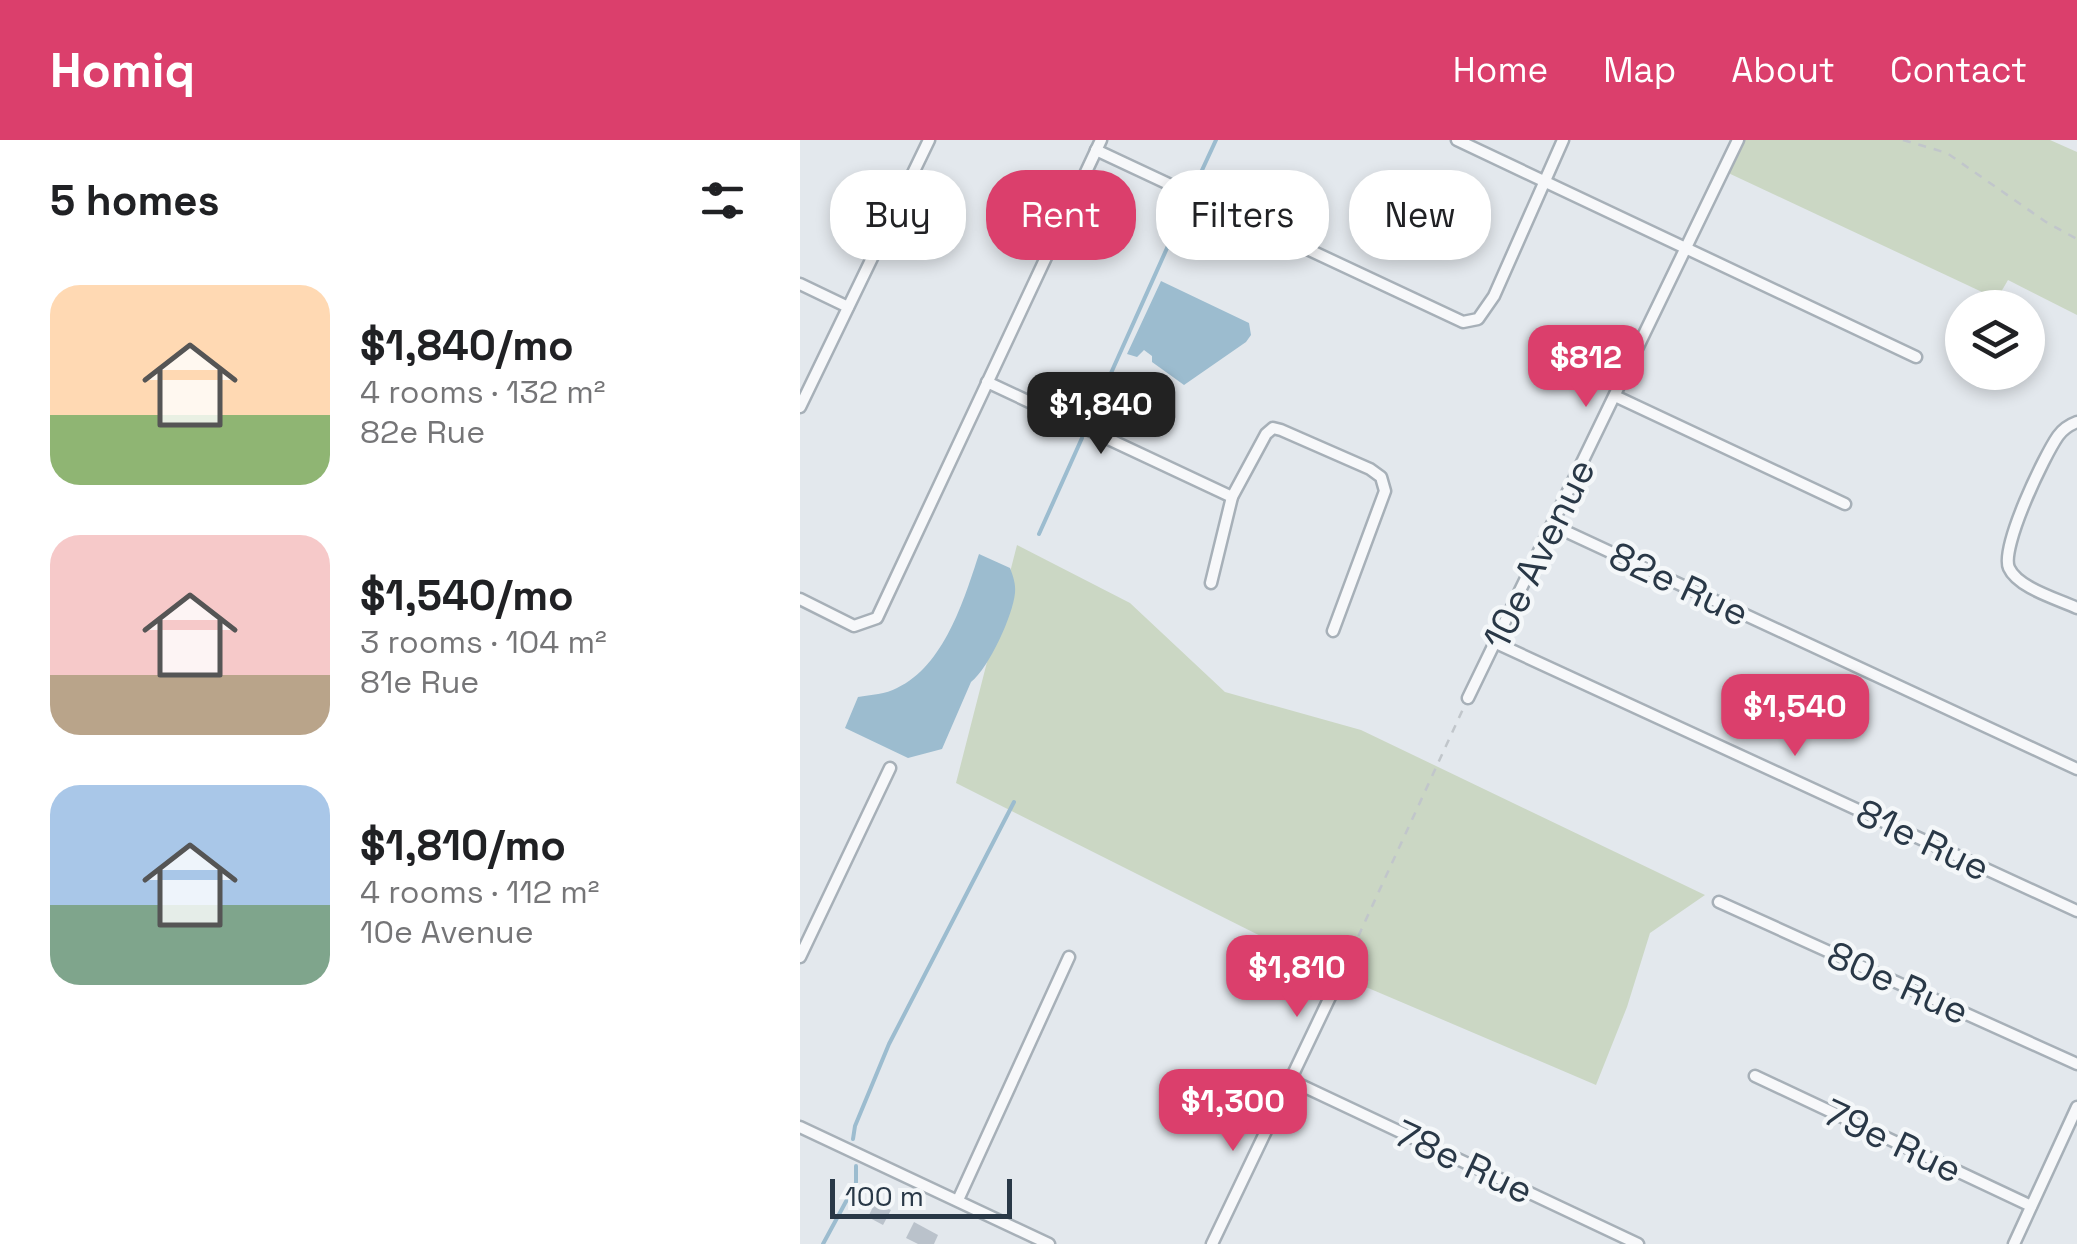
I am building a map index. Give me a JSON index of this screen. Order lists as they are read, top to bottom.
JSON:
{
  "streets": {
    "street": [
      "10e Avenue",
      "82e Rue",
      "81e Rue",
      "80e Rue",
      "79e Rue",
      "78e Rue"
    ]
  },
  "crossings": [
    ["10e Avenue", "82e Rue"],
    ["10e Avenue", "81e Rue"]
  ],
  "scale_bar": "100 m",
  "page": {
    "header": "Homiq",
    "nav": [
      "Home",
      "Map",
      "About",
      "Contact"
    ],
    "heading": "5 homes",
    "chip": [
      "Buy",
      "Rent",
      "Filters",
      "New"
    ],
    "list": [
      {
        "name": "$1,840/mo",
        "note": "4 rooms · 132 m² · 82e Rue"
      },
      {
        "name": "$1,540/mo",
        "note": "3 rooms · 104 m² · 81e Rue"
      },
      {
        "name": "$1,810/mo",
        "note": "4 rooms · 112 m² · 10e Avenue"
      }
    ],
    "price": [
      "$812",
      "$1,840",
      "$1,540",
      "$1,810",
      "$1,300"
    ],
    "scale": "100 m"
  }
}
